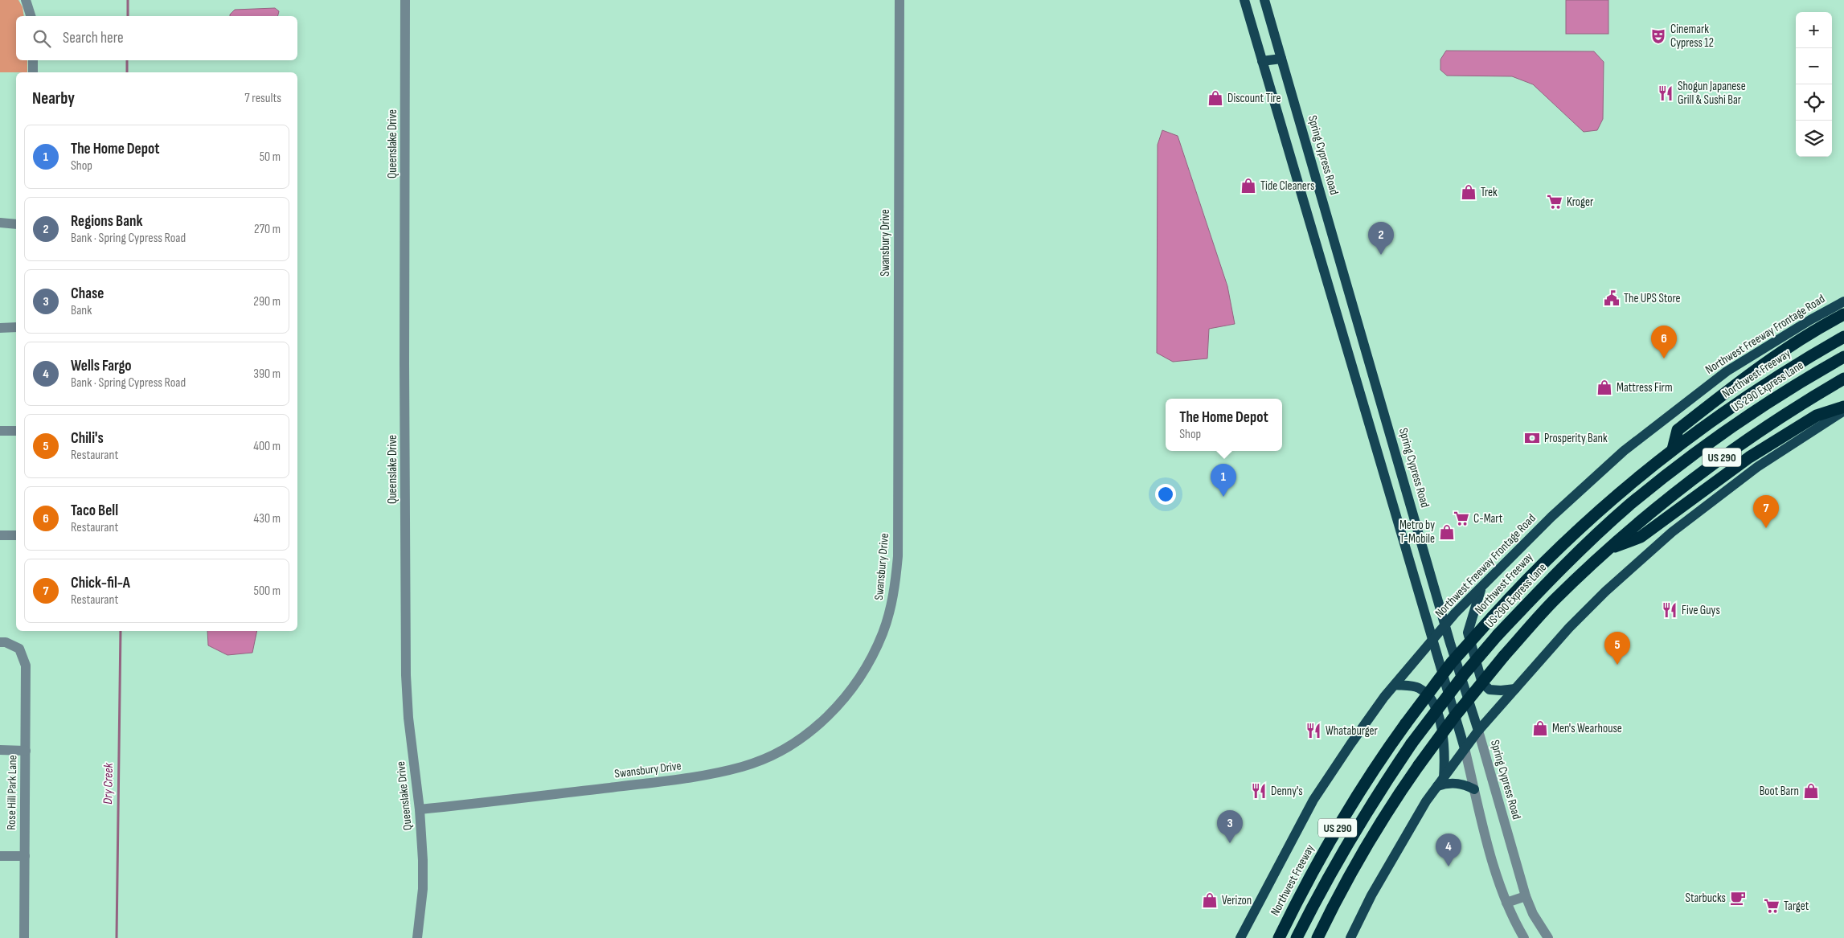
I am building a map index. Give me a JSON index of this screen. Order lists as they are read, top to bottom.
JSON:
{
  "streets": {
    "highway": ["Northwest Freeway", "US 290 Express Lane", "US 290"],
    "main road": ["Spring Cypress Road", "Northwest Freeway Frontage Road"],
    "street": ["Queenslake Drive", "Swansbury Drive", "Rose Hill Park Lane"]
  },
  "crossings": [
    ["Queenslake Drive", "Swansbury Drive"],
    ["Spring Cypress Road", "Northwest Freeway Frontage Road"]
  ],
  "water": ["Dry Creek"],
  "places": {
    "theatre": ["Cinemark Cypress 12"],
    "restaurant": [
      "Shogun Japanese Grill & Sushi Bar",
      "Five Guys",
      "Whataburger",
      "Denny's"
    ],
    "shop": [
      "Discount Tire",
      "Tide Cleaners",
      "Trek",
      "Mattress Firm",
      "Metro by T-Mobile",
      "Men's Wearhouse",
      "Boot Barn",
      "Verizon"
    ],
    "supermarket": ["Kroger", "C-Mart", "Target"],
    "public building": ["The UPS Store"],
    "bank": ["Prosperity Bank"],
    "cafe": ["Starbucks"]
  },
  "page": {
    "map_buttons": ["+", "−"],
    "search": "Search here",
    "heading": ["Nearby", "7 results"],
    "list": [
      {
        "mark": "1",
        "name": "The Home Depot",
        "note": "Shop",
        "value": "50 m"
      },
      {
        "mark": "2",
        "name": "Regions Bank",
        "note": "Bank · Spring Cypress Road",
        "value": "270 m"
      },
      {
        "mark": "3",
        "name": "Chase",
        "note": "Bank",
        "value": "290 m"
      },
      {
        "mark": "4",
        "name": "Wells Fargo",
        "note": "Bank · Spring Cypress Road",
        "value": "390 m"
      },
      {
        "mark": "5",
        "name": "Chili's",
        "note": "Restaurant",
        "value": "400 m"
      },
      {
        "mark": "6",
        "name": "Taco Bell",
        "note": "Restaurant",
        "value": "430 m"
      },
      {
        "mark": "7",
        "name": "Chick-fil-A",
        "note": "Restaurant",
        "value": "500 m"
      }
    ],
    "pins": [
      "2",
      "6",
      "1",
      "7",
      "5",
      "3",
      "4"
    ],
    "popup": ["The Home Depot", "Shop"]
  }
}
